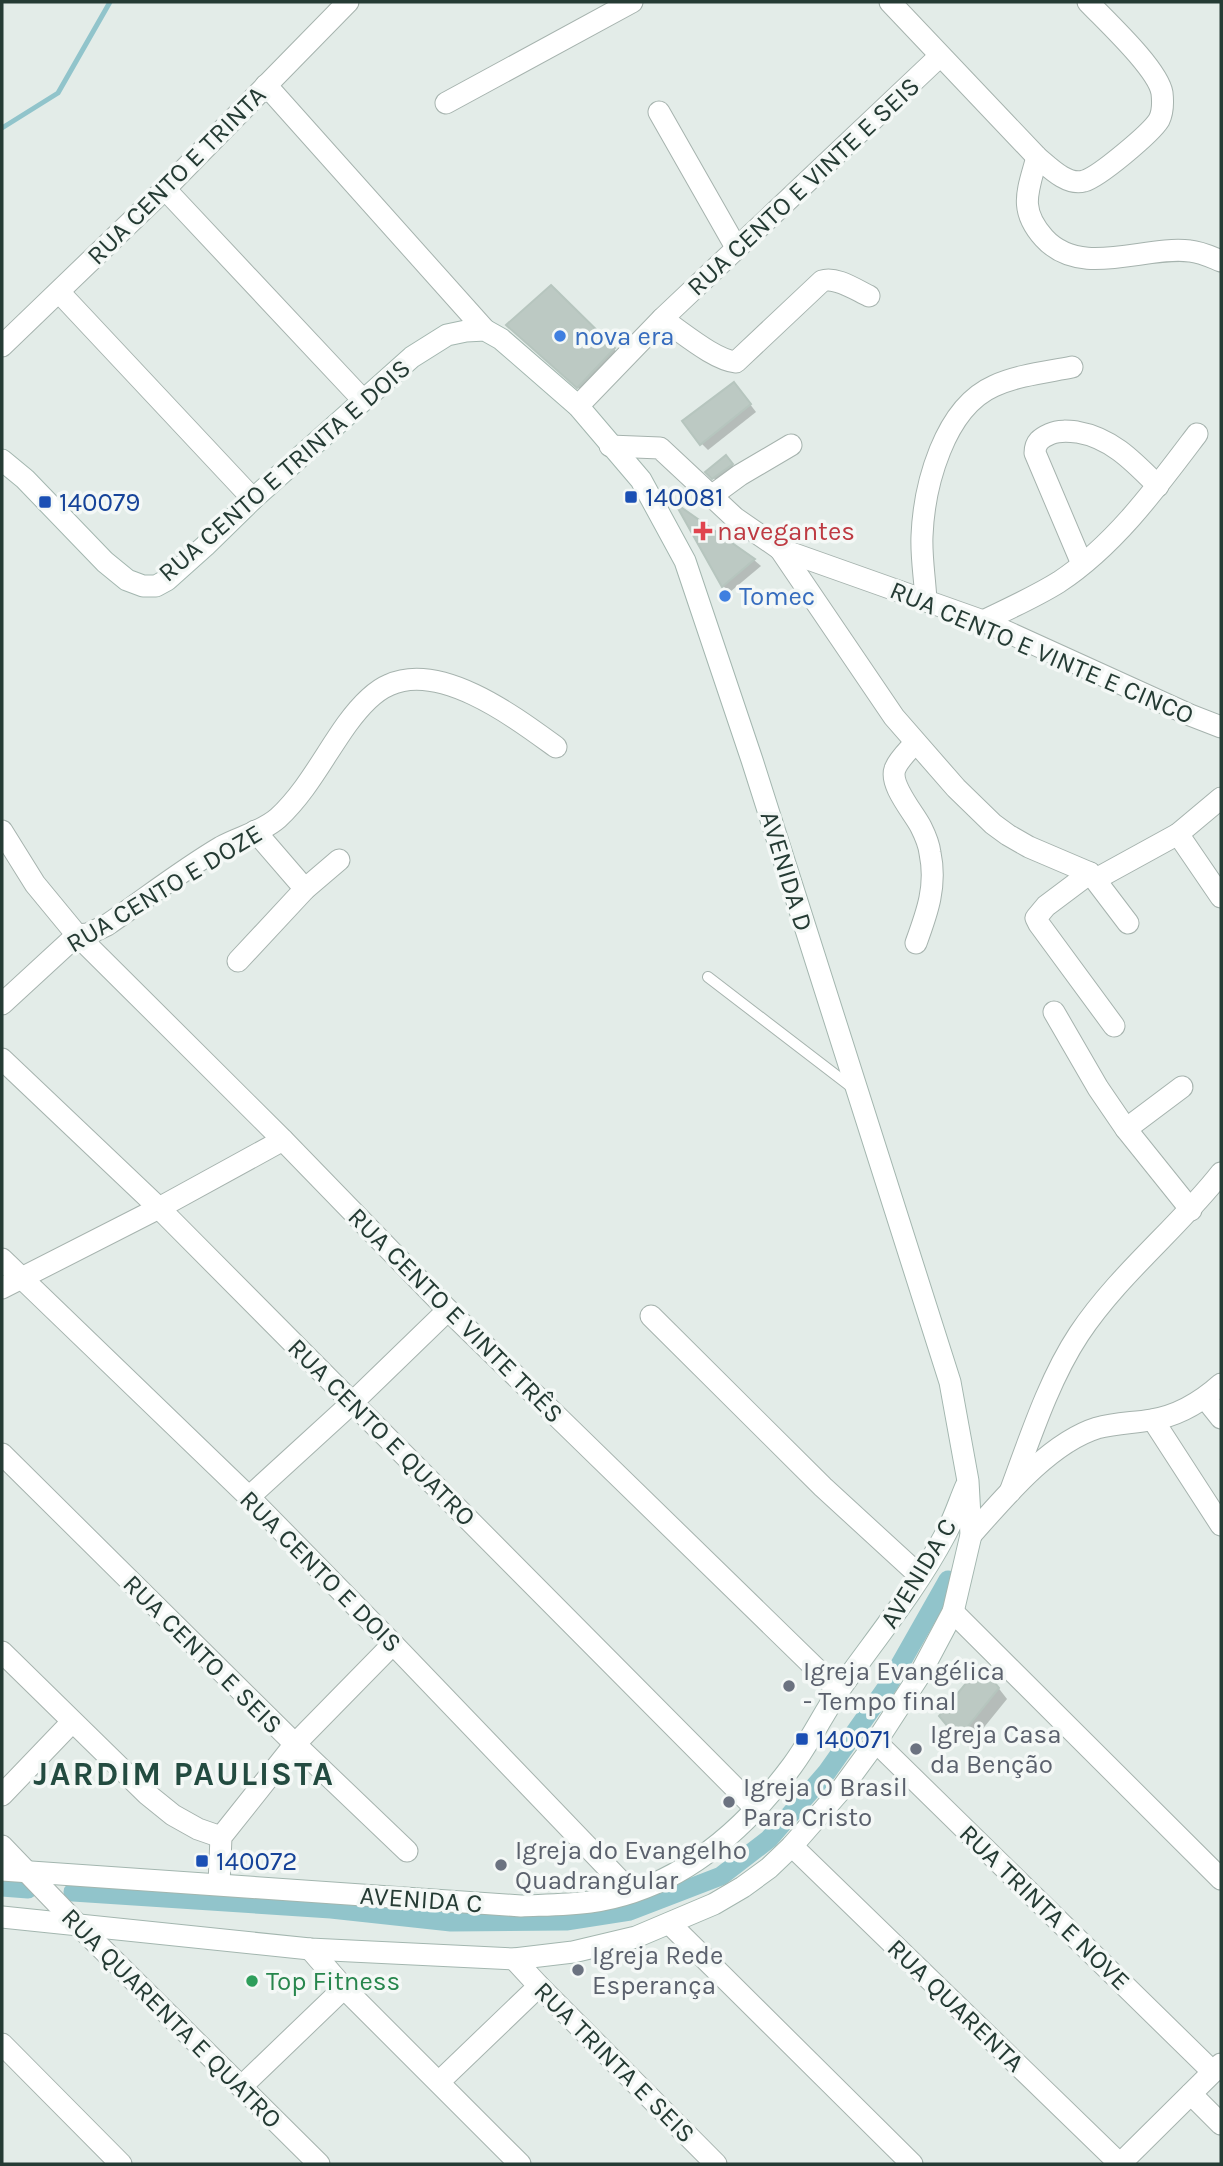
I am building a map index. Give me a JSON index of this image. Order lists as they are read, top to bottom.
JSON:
{
  "streets": {
    "street": [
      "RUA CENTO E TRINTA",
      "RUA CENTO E VINTE E SEIS",
      "RUA CENTO E TRINTA E DOIS",
      "RUA CENTO E VINTE E CINCO",
      "AVENIDA D",
      "RUA CENTO E DOZE",
      "RUA CENTO E VINTE TRÊS",
      "RUA CENTO E QUATRO",
      "RUA CENTO E DOIS",
      "AVENIDA C",
      "RUA CENTO E SEIS",
      "RUA TRINTA E NOVE",
      "RUA QUARENTA",
      "RUA QUARENTA E QUATRO",
      "RUA TRINTA E SEIS"
    ]
  },
  "crossings": [
    ["RUA CENTO E VINTE E SEIS", "AVENIDA D"],
    ["RUA CENTO E TRINTA E DOIS", "AVENIDA D"],
    ["RUA CENTO E VINTE E CINCO", "AVENIDA D"],
    ["AVENIDA D", "AVENIDA C"],
    ["RUA CENTO E DOZE", "RUA CENTO E VINTE TRÊS"],
    ["RUA CENTO E VINTE TRÊS", "AVENIDA C"],
    ["RUA CENTO E QUATRO", "AVENIDA C"],
    ["RUA CENTO E DOIS", "AVENIDA C"],
    ["AVENIDA C", "RUA QUARENTA E QUATRO"]
  ],
  "districts": ["JARDIM PAULISTA"],
  "places": {
    "other": [
      "nova era",
      "Tomec",
      "Igreja Evangélica - Tempo final",
      "Igreja Casa da Benção",
      "Igreja O Brasil Para Cristo",
      "Igreja do Evangelho Quadrangular",
      "Igreja Rede Esperança",
      "Top Fitness"
    ],
    "transit": [
      "140081",
      "140079",
      "140071",
      "140072"
    ],
    "health": ["navegantes"]
  }
}
